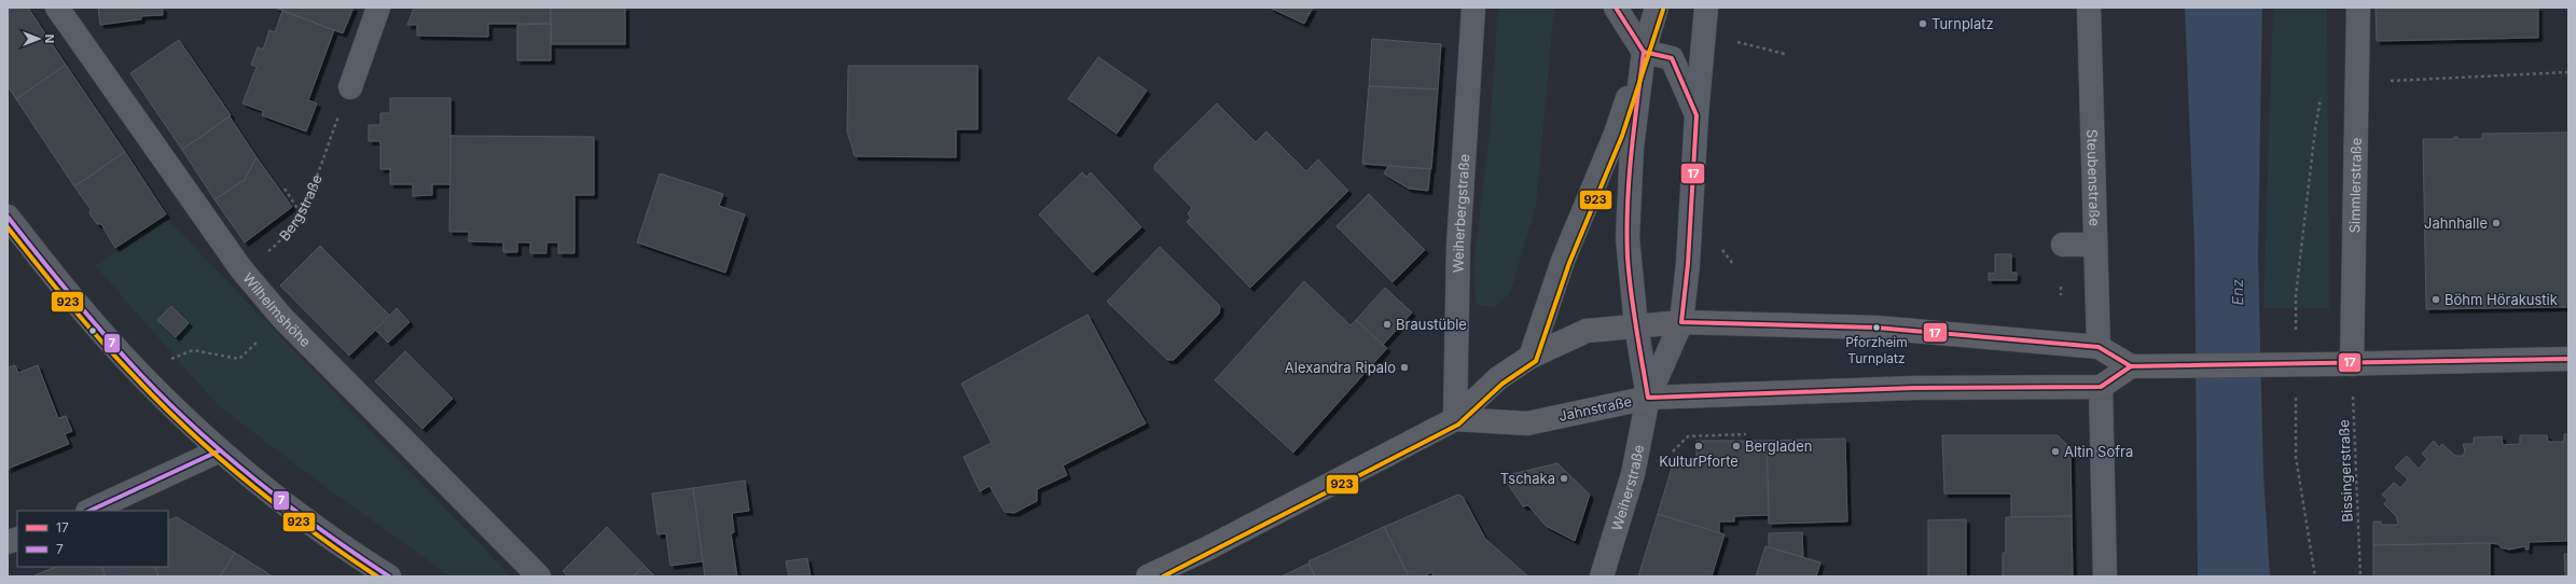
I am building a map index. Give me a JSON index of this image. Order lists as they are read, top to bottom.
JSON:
{
  "streets": {
    "main road": ["Jahnstraße"],
    "street": [
      "Steubenstraße",
      "Simmlerstraße",
      "Weiherbergstraße",
      "Wilhelmshöhe",
      "Weiherstraße"
    ],
    "path": ["Bergstraße", "Bissingerstraße"]
  },
  "crossings": [
    ["Simmlerstraße", "Bissingerstraße"],
    ["Weiherbergstraße", "Jahnstraße"],
    ["Jahnstraße", "Weiherstraße"]
  ],
  "water": ["Enz"],
  "places": [
    "Turnplatz",
    "Jahnhalle",
    "Böhm Hörakustik",
    "Braustüble",
    "Pforzheim Turnplatz",
    "Alexandra Ripalo",
    "KulturPforte",
    "Bergladen",
    "Altin Sofra",
    "Tschaka"
  ],
  "lines": ["transit line 17", "transit line 923", "transit line 7"],
  "legend": ["17", "7"],
  "north": "right"
}
